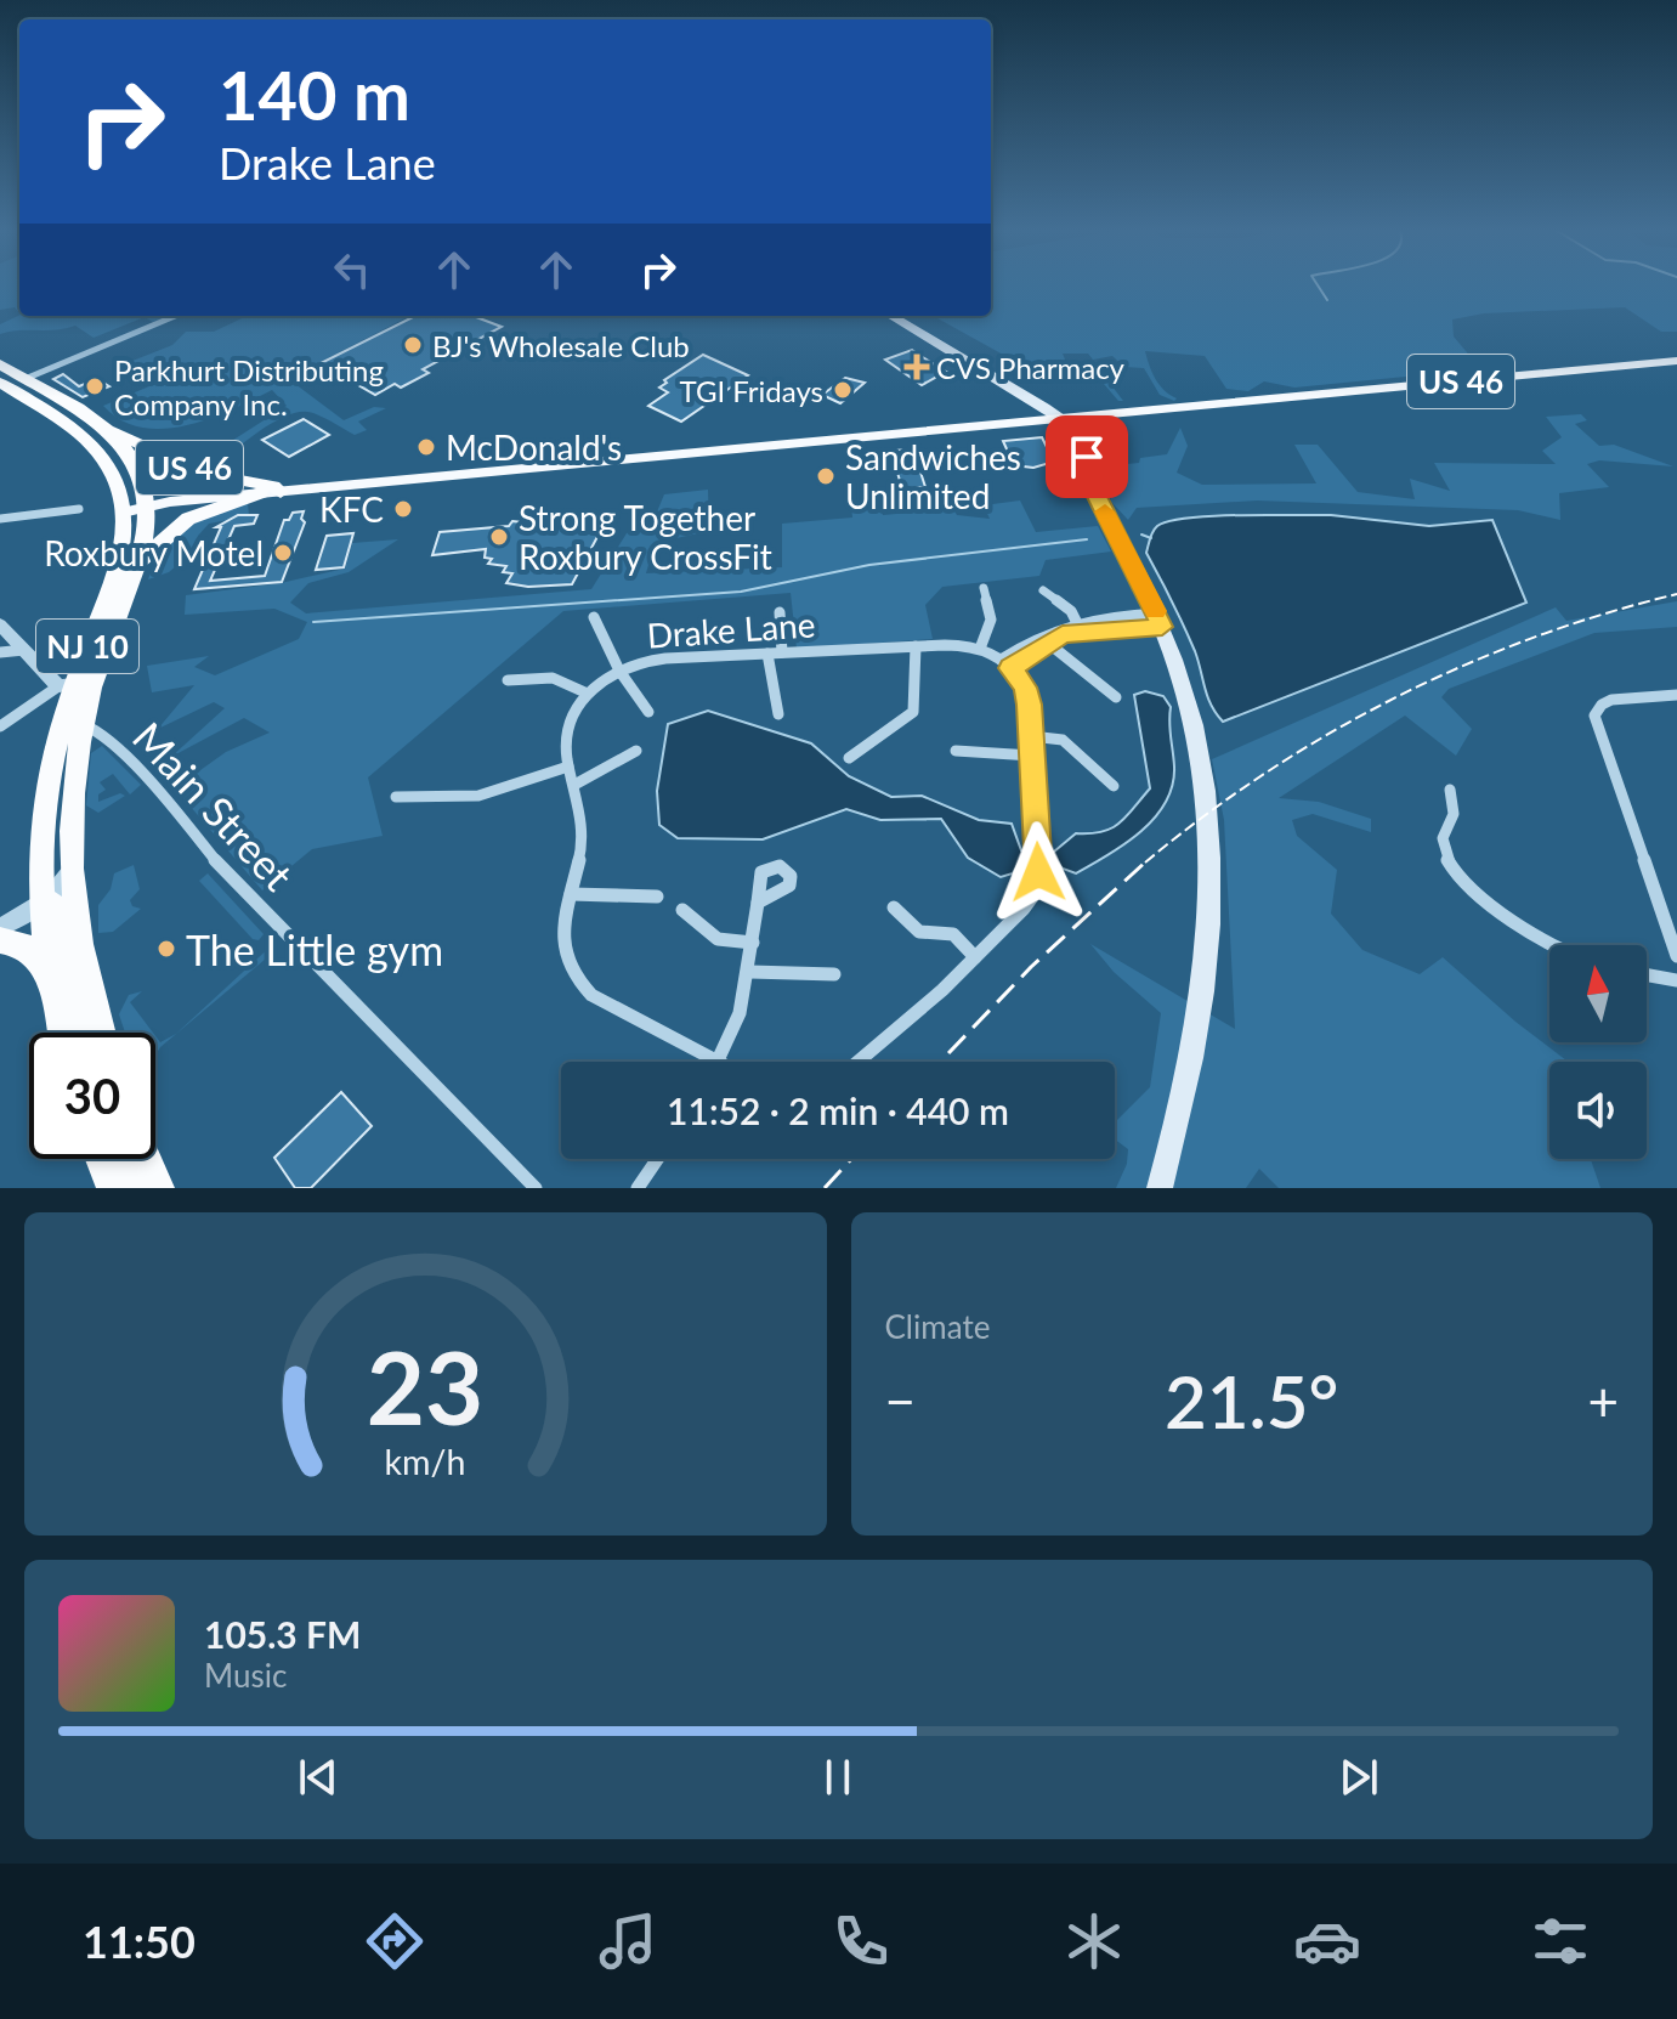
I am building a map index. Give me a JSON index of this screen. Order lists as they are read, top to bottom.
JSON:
{
  "streets": {
    "highway": ["US 46", "NJ 10"],
    "street": ["Drake Lane", "Main Street"]
  },
  "crossings": [
    ["US 46", "NJ 10"],
    ["NJ 10", "Main Street"]
  ],
  "places": {
    "other": [
      "BJ's Wholesale Club",
      "Parkhurt Distributing Company Inc.",
      "TGI Fridays",
      "McDonald's",
      "Sandwiches Unlimited",
      "KFC",
      "Strong Together Roxbury CrossFit",
      "Roxbury Motel",
      "The Little gym"
    ],
    "health": ["CVS Pharmacy"]
  },
  "north": "top",
  "page": {
    "turn": ["140 m", "Drake Lane"],
    "limit": "30",
    "trip": "11:52 · 2 min · 440 m",
    "tile": "Climate",
    "heat": ["−", "21.5°", "+"],
    "song": ["105.3 FM", "Music"],
    "tabs": "11:50",
    "gauge": ["23", "km/h"]
  }
}
